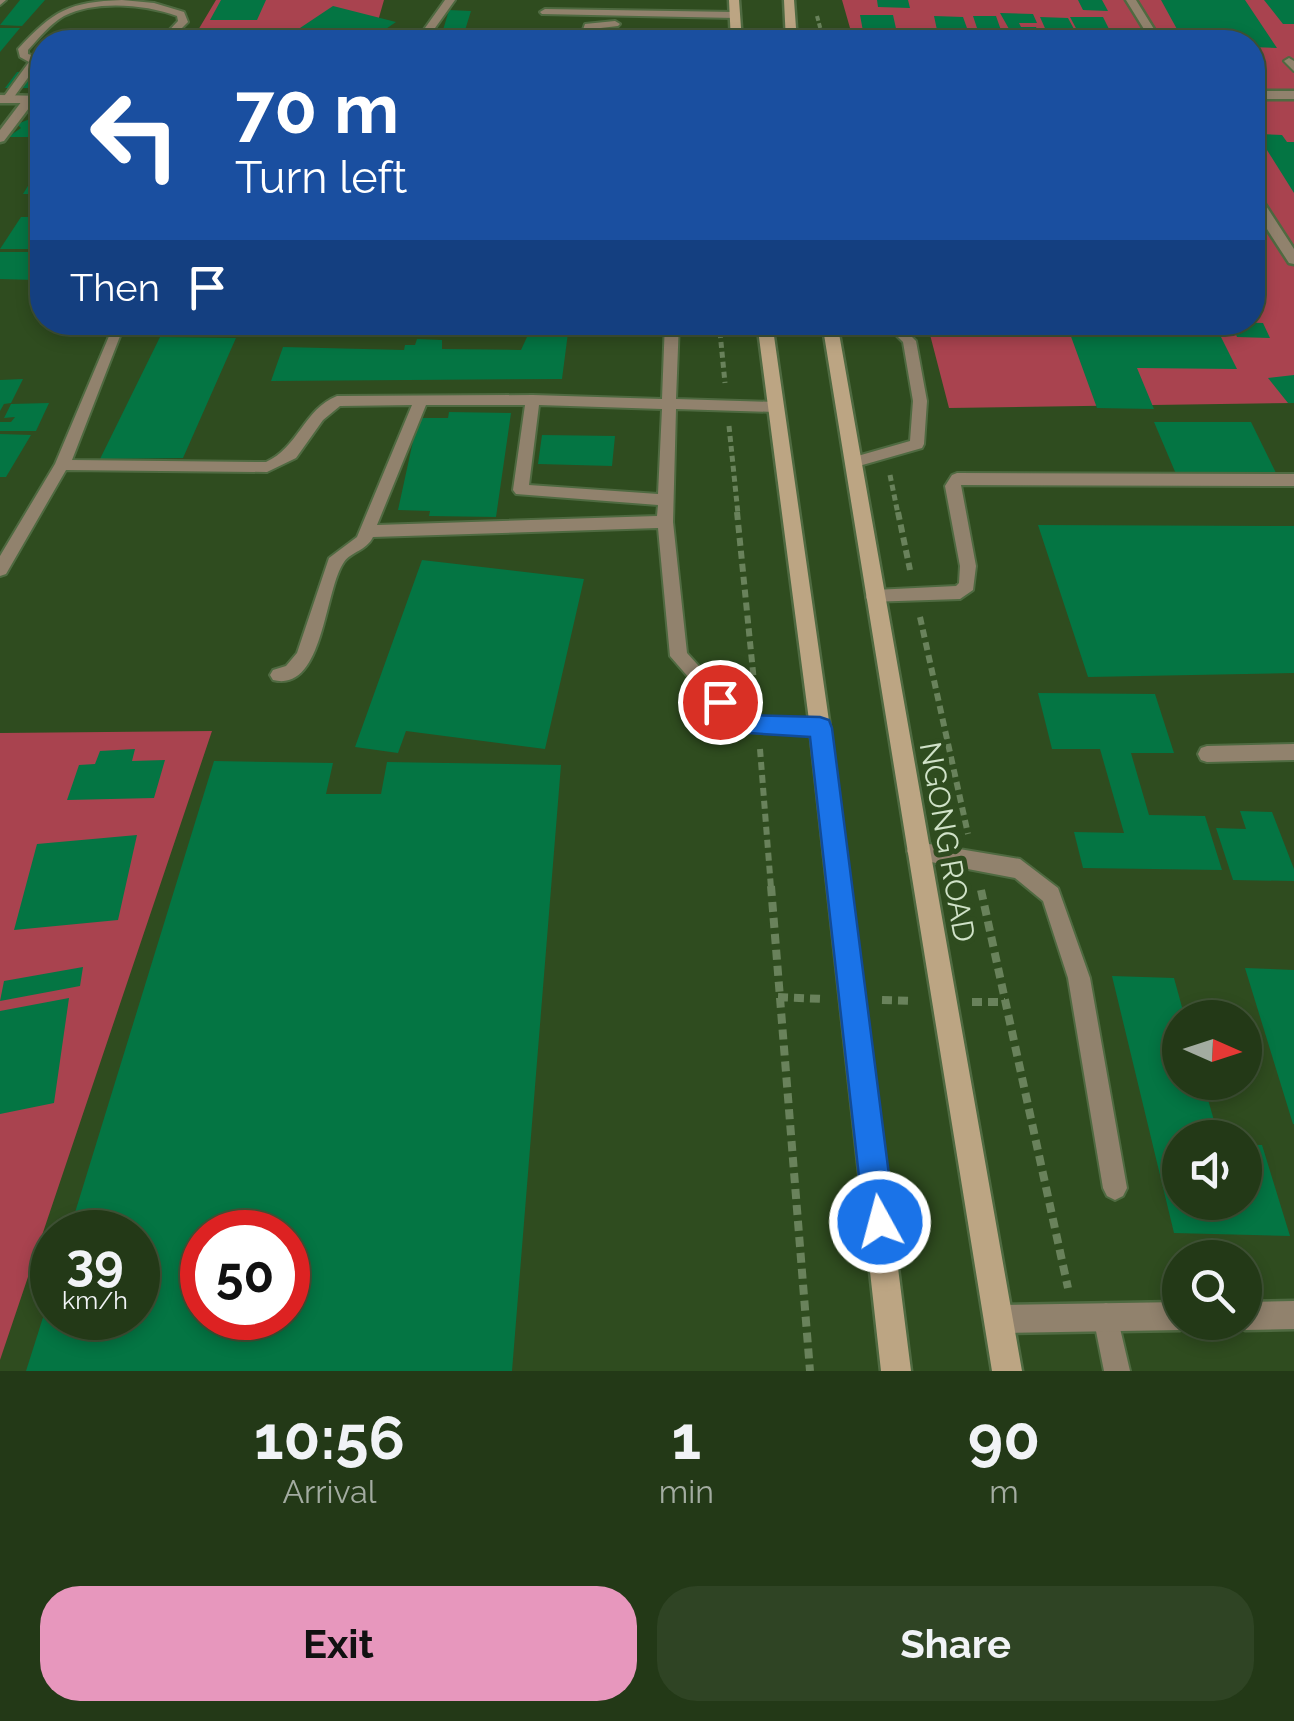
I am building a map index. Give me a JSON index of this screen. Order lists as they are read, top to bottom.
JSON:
{
  "streets": {
    "main road": ["NGONG ROAD"]
  },
  "north": "right",
  "page": {
    "turn": ["70 m", "Turn left"],
    "then": "Then",
    "speed": "39 km/h",
    "limit": "50",
    "eta": [
      "10:56",
      "Arrival",
      "1",
      "min",
      "90",
      "m"
    ],
    "buttons": ["Exit", "Share"]
  }
}
